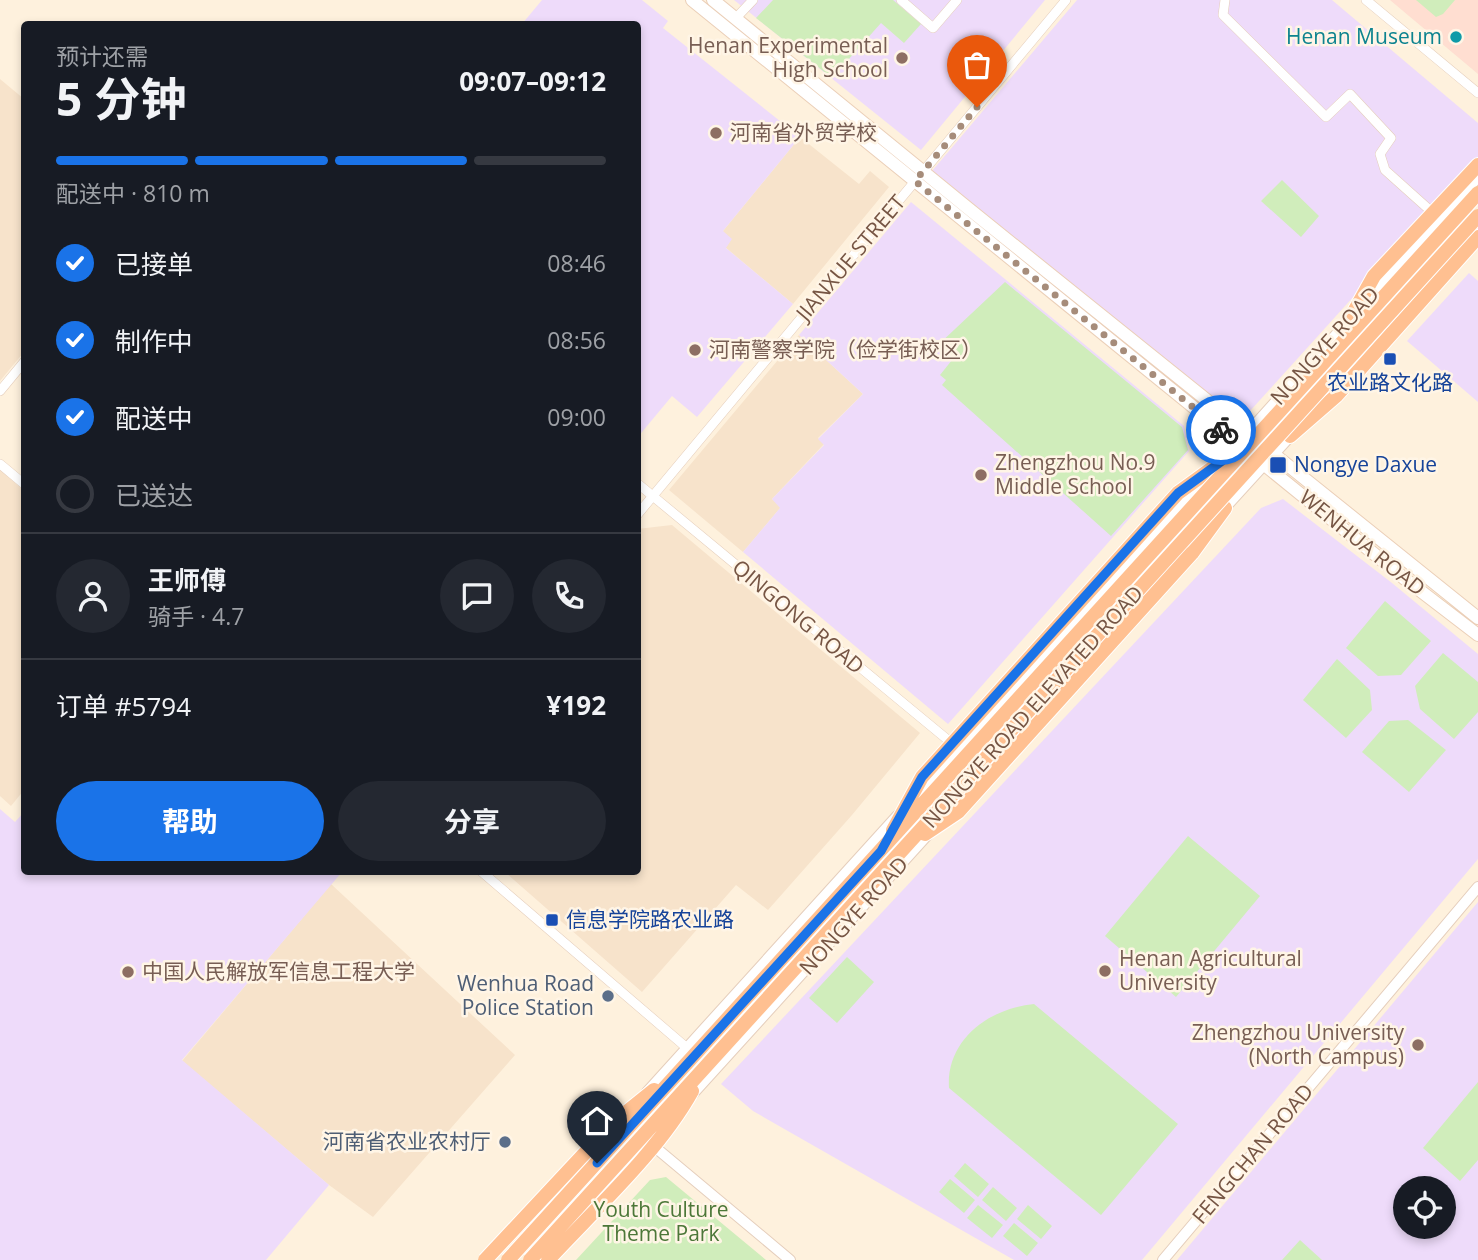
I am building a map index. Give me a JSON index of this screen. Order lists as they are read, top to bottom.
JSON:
{
  "streets": {
    "highway": ["NONGYE ROAD ELEVATED ROAD"],
    "main road": ["WENHUA ROAD"],
    "street": [
      "JIANXUE STREET",
      "NONGYE ROAD",
      "QINGONG ROAD",
      "FENGCHAN ROAD"
    ]
  },
  "crossings": [
    ["JIANXUE STREET", "WENHUA ROAD"],
    ["JIANXUE STREET", "QINGONG ROAD"],
    ["NONGYE ROAD", "WENHUA ROAD"],
    ["NONGYE ROAD", "QINGONG ROAD"],
    ["NONGYE ROAD", "NONGYE ROAD ELEVATED ROAD"]
  ],
  "parks": ["Youth Culture Theme Park"],
  "places": {
    "other": [
      "Henan Museum",
      "Henan Experimental High School",
      "河南省外贸学校",
      "河南警察学院（俭学街校区）",
      "Zhengzhou No.9 Middle School",
      "Henan Agricultural University",
      "中国人民解放军信息工程大学",
      "Wenhua Road Police Station",
      "Zhengzhou University (North Campus)",
      "河南省农业农村厅"
    ],
    "transit": ["农业路文化路", "Nongye Daxue", "信息学院路农业路"]
  },
  "page": {
    "heading": ["5 分钟", "预计还需", "09:07–09:12"],
    "panel": [
      "王师傅",
      "骑手 · 4.7",
      "订单 #5794",
      "¥192"
    ],
    "bar": "配送中 · 810 m",
    "list": [
      ["已接单", "08:46"],
      ["制作中", "08:56"],
      ["配送中", "09:00"],
      "已送达"
    ],
    "buttons": ["帮助", "分享"]
  }
}
